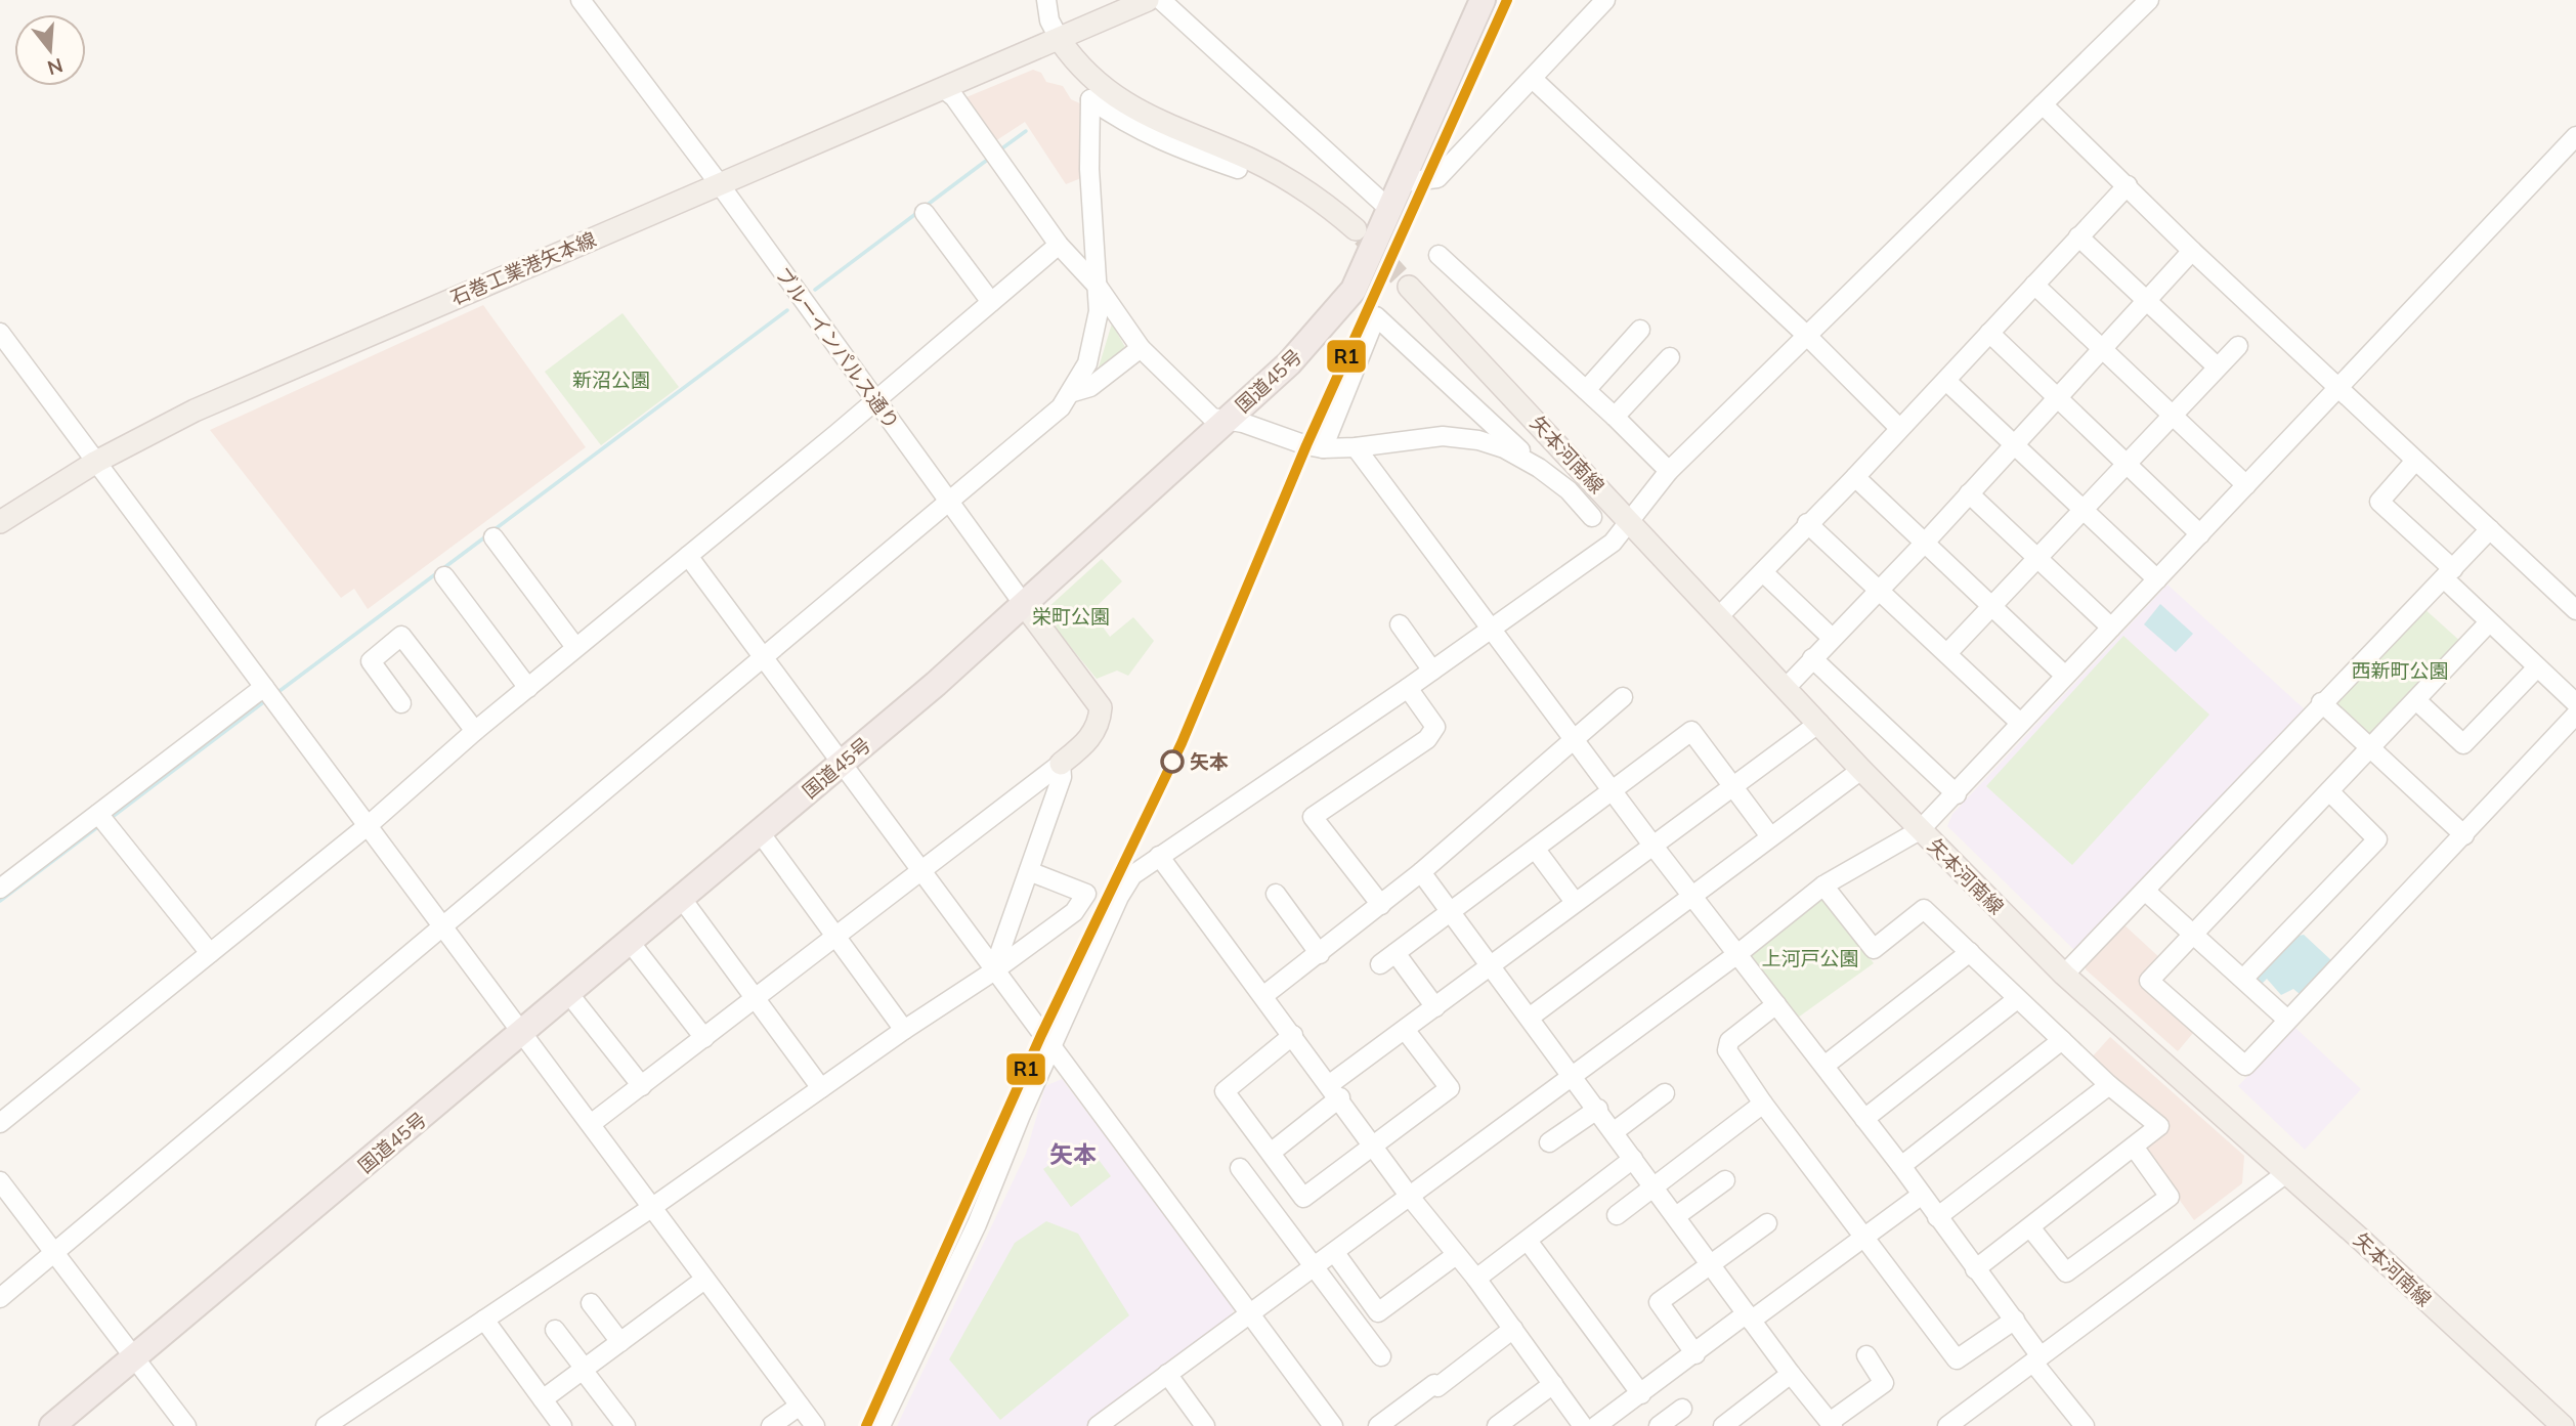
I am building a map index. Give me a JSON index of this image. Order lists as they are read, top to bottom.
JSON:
{
  "streets": {
    "highway": ["国道45号"],
    "main road": ["石巻工業港矢本線", "ブルーインパルス通り", "矢本河南線"]
  },
  "crossings": [
    ["石巻工業港矢本線", "ブルーインパルス通り"],
    ["ブルーインパルス通り", "国道45号"]
  ],
  "districts": ["矢本"],
  "parks": [
    "新沼公園",
    "栄町公園",
    "西新町公園",
    "上河戸公園"
  ],
  "places": ["矢本"],
  "lines": ["transit line R1"],
  "north": "bottom"
}
